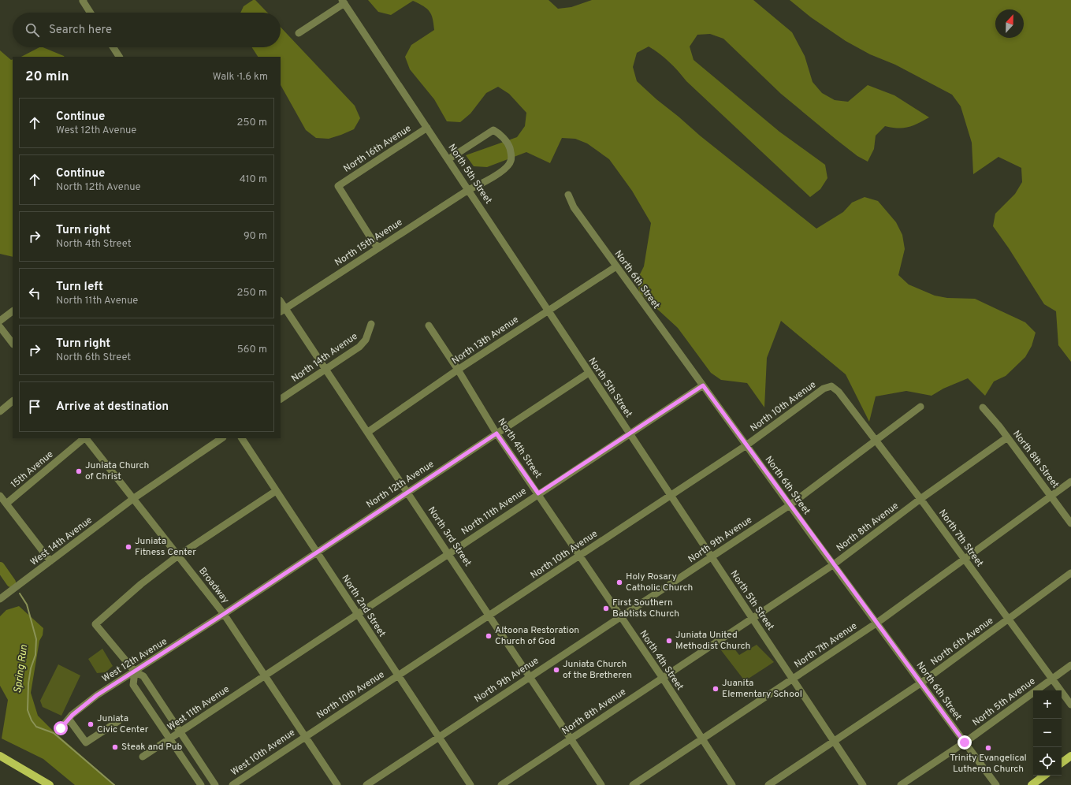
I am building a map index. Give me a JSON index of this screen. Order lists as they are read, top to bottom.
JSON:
{
  "streets": {
    "street": [
      "North 16th Avenue",
      "North 5th Street",
      "North 15th Avenue",
      "North 6th Street",
      "North 13th Avenue",
      "North 14th Avenue",
      "North 10th Avenue",
      "North 4th Street",
      "North 8th Street",
      "15th Avenue",
      "North 12th Avenue",
      "North 11th Avenue",
      "North 8th Avenue",
      "North 3rd Street",
      "North 7th Street",
      "North 9th Avenue",
      "West 14th Avenue",
      "Broadway",
      "North 2nd Street",
      "North 6th Avenue",
      "North 7th Avenue",
      "West 12th Avenue",
      "North 5th Avenue",
      "West 11th Avenue",
      "West 10th Avenue"
    ]
  },
  "crossings": [
    ["North 16th Avenue", "North 5th Street"],
    ["North 16th Avenue", "North 15th Avenue"],
    ["North 5th Street", "North 15th Avenue"],
    ["North 5th Street", "North 13th Avenue"],
    ["North 5th Street", "North 10th Avenue"],
    ["North 5th Street", "North 12th Avenue"],
    ["North 5th Street", "North 11th Avenue"],
    ["North 5th Street", "North 8th Avenue"],
    ["North 5th Street", "North 9th Avenue"],
    ["North 5th Street", "North 6th Avenue"],
    ["North 5th Street", "North 7th Avenue"],
    ["North 15th Avenue", "North 3rd Street"],
    ["North 6th Street", "North 13th Avenue"],
    ["North 6th Street", "North 10th Avenue"],
    ["North 6th Street", "North 11th Avenue"],
    ["North 6th Street", "North 8th Avenue"],
    ["North 6th Street", "North 9th Avenue"],
    ["North 6th Street", "North 6th Avenue"],
    ["North 6th Street", "North 7th Avenue"],
    ["North 6th Street", "North 5th Avenue"],
    ["North 13th Avenue", "North 4th Street"],
    ["North 13th Avenue", "North 3rd Street"],
    ["North 14th Avenue", "North 3rd Street"],
    ["North 10th Avenue", "North 4th Street"],
    ["North 10th Avenue", "North 3rd Street"],
    ["North 10th Avenue", "North 7th Street"],
    ["North 10th Avenue", "Broadway"],
    ["North 10th Avenue", "North 2nd Street"],
    ["North 10th Avenue", "West 10th Avenue"],
    ["North 4th Street", "North 12th Avenue"],
    ["North 4th Street", "North 11th Avenue"],
    ["North 4th Street", "North 8th Avenue"],
    ["North 4th Street", "North 9th Avenue"],
    ["North 4th Street", "North 7th Avenue"],
    ["North 8th Street", "North 8th Avenue"],
    ["North 8th Street", "North 7th Avenue"],
    ["North 12th Avenue", "North 3rd Street"],
    ["North 12th Avenue", "Broadway"],
    ["North 12th Avenue", "North 2nd Street"],
    ["North 12th Avenue", "West 12th Avenue"],
    ["North 11th Avenue", "North 3rd Street"],
    ["North 11th Avenue", "Broadway"],
    ["North 11th Avenue", "North 2nd Street"],
    ["North 11th Avenue", "West 11th Avenue"],
    ["North 8th Avenue", "North 3rd Street"],
    ["North 8th Avenue", "North 7th Street"],
    ["North 3rd Street", "North 9th Avenue"],
    ["North 7th Street", "North 9th Avenue"],
    ["North 7th Street", "North 6th Avenue"],
    ["North 7th Street", "North 7th Avenue"],
    ["North 7th Street", "North 5th Avenue"],
    ["North 9th Avenue", "North 2nd Street"],
    ["West 14th Avenue", "Broadway"],
    ["Broadway", "West 12th Avenue"],
    ["Broadway", "West 11th Avenue"],
    ["Broadway", "West 10th Avenue"]
  ],
  "water": ["Spring Run"],
  "places": [
    "Juniata Church of Christ",
    "Juniata Fitness Center",
    "Holy Rosary Catholic Church",
    "First Southern Babtists Church",
    "Altoona Restoration Church of God",
    "Juniata United Methodist Church",
    "Juniata Church of the Bretheren",
    "Juanita Elementary School",
    "Juniata Civic Center",
    "Steak and Pub",
    "Trinity Evangelical Lutheran Church"
  ],
  "north": "top",
  "page": {
    "search": "Search here",
    "heading": ["20 min", "Walk · 1.6 km"],
    "list": [
      ["Continue", "West 12th Avenue", "250 m"],
      ["Continue", "North 12th Avenue", "410 m"],
      ["Turn right", "North 4th Street", "90 m"],
      ["Turn left", "North 11th Avenue", "250 m"],
      ["Turn right", "North 6th Street", "560 m"],
      "Arrive at destination"
    ],
    "map_buttons": ["+", "−"]
  }
}
